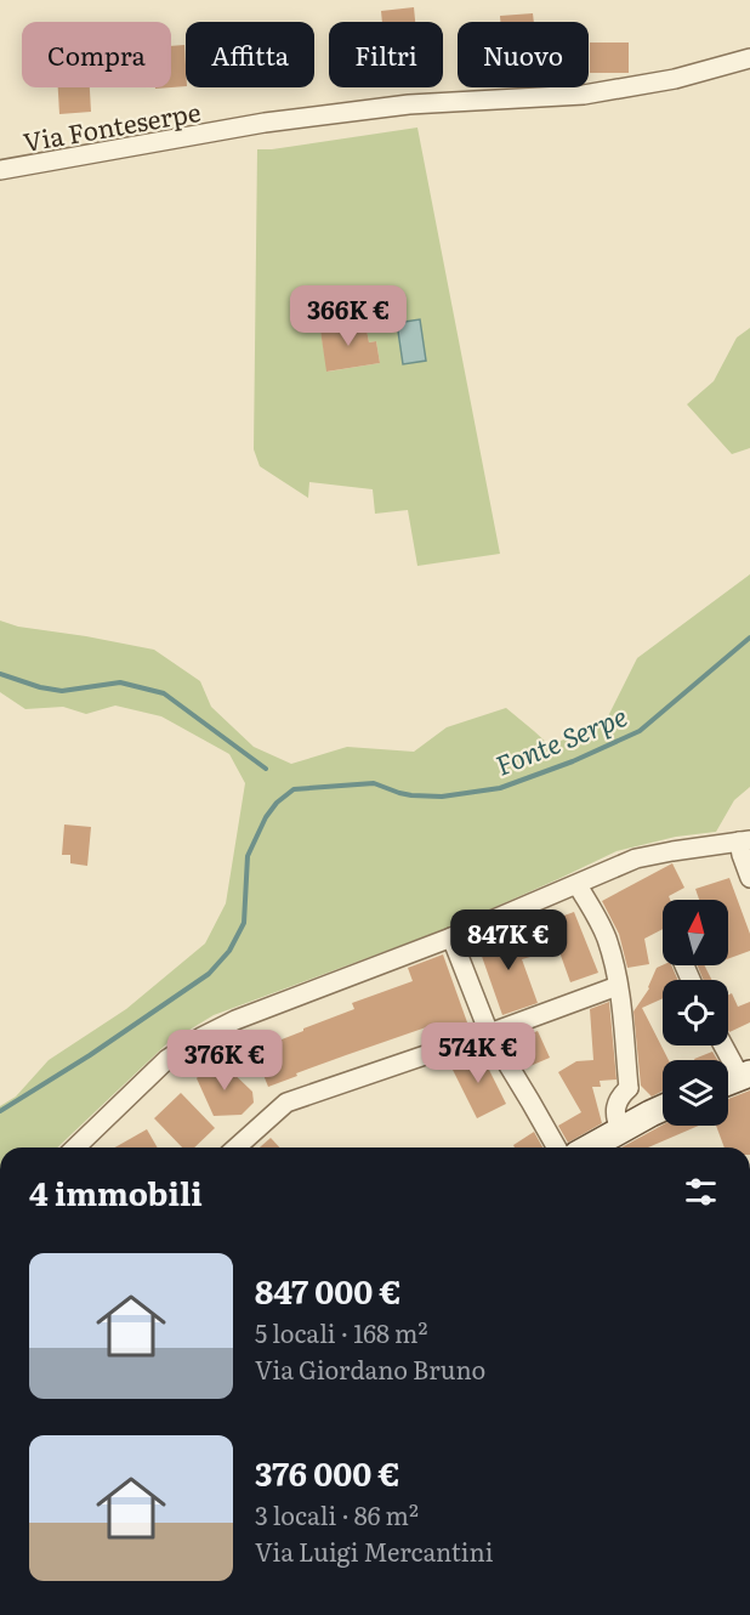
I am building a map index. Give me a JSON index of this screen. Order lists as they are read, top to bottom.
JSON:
{
  "streets": {
    "street": ["Via Fonteserpe"]
  },
  "water": ["Fonte Serpe"],
  "north": "top",
  "page": {
    "chip": [
      "Compra",
      "Affitta",
      "Filtri",
      "Nuovo"
    ],
    "price": [
      "366K €",
      "847K €",
      "574K €",
      "376K €"
    ],
    "heading": "4 immobili",
    "list": [
      {
        "name": "847 000 €",
        "note": "5 locali · 168 m² · Via Giordano Bruno"
      },
      {
        "name": "376 000 €",
        "note": "3 locali · 86 m² · Via Luigi Mercantini"
      }
    ]
  }
}
